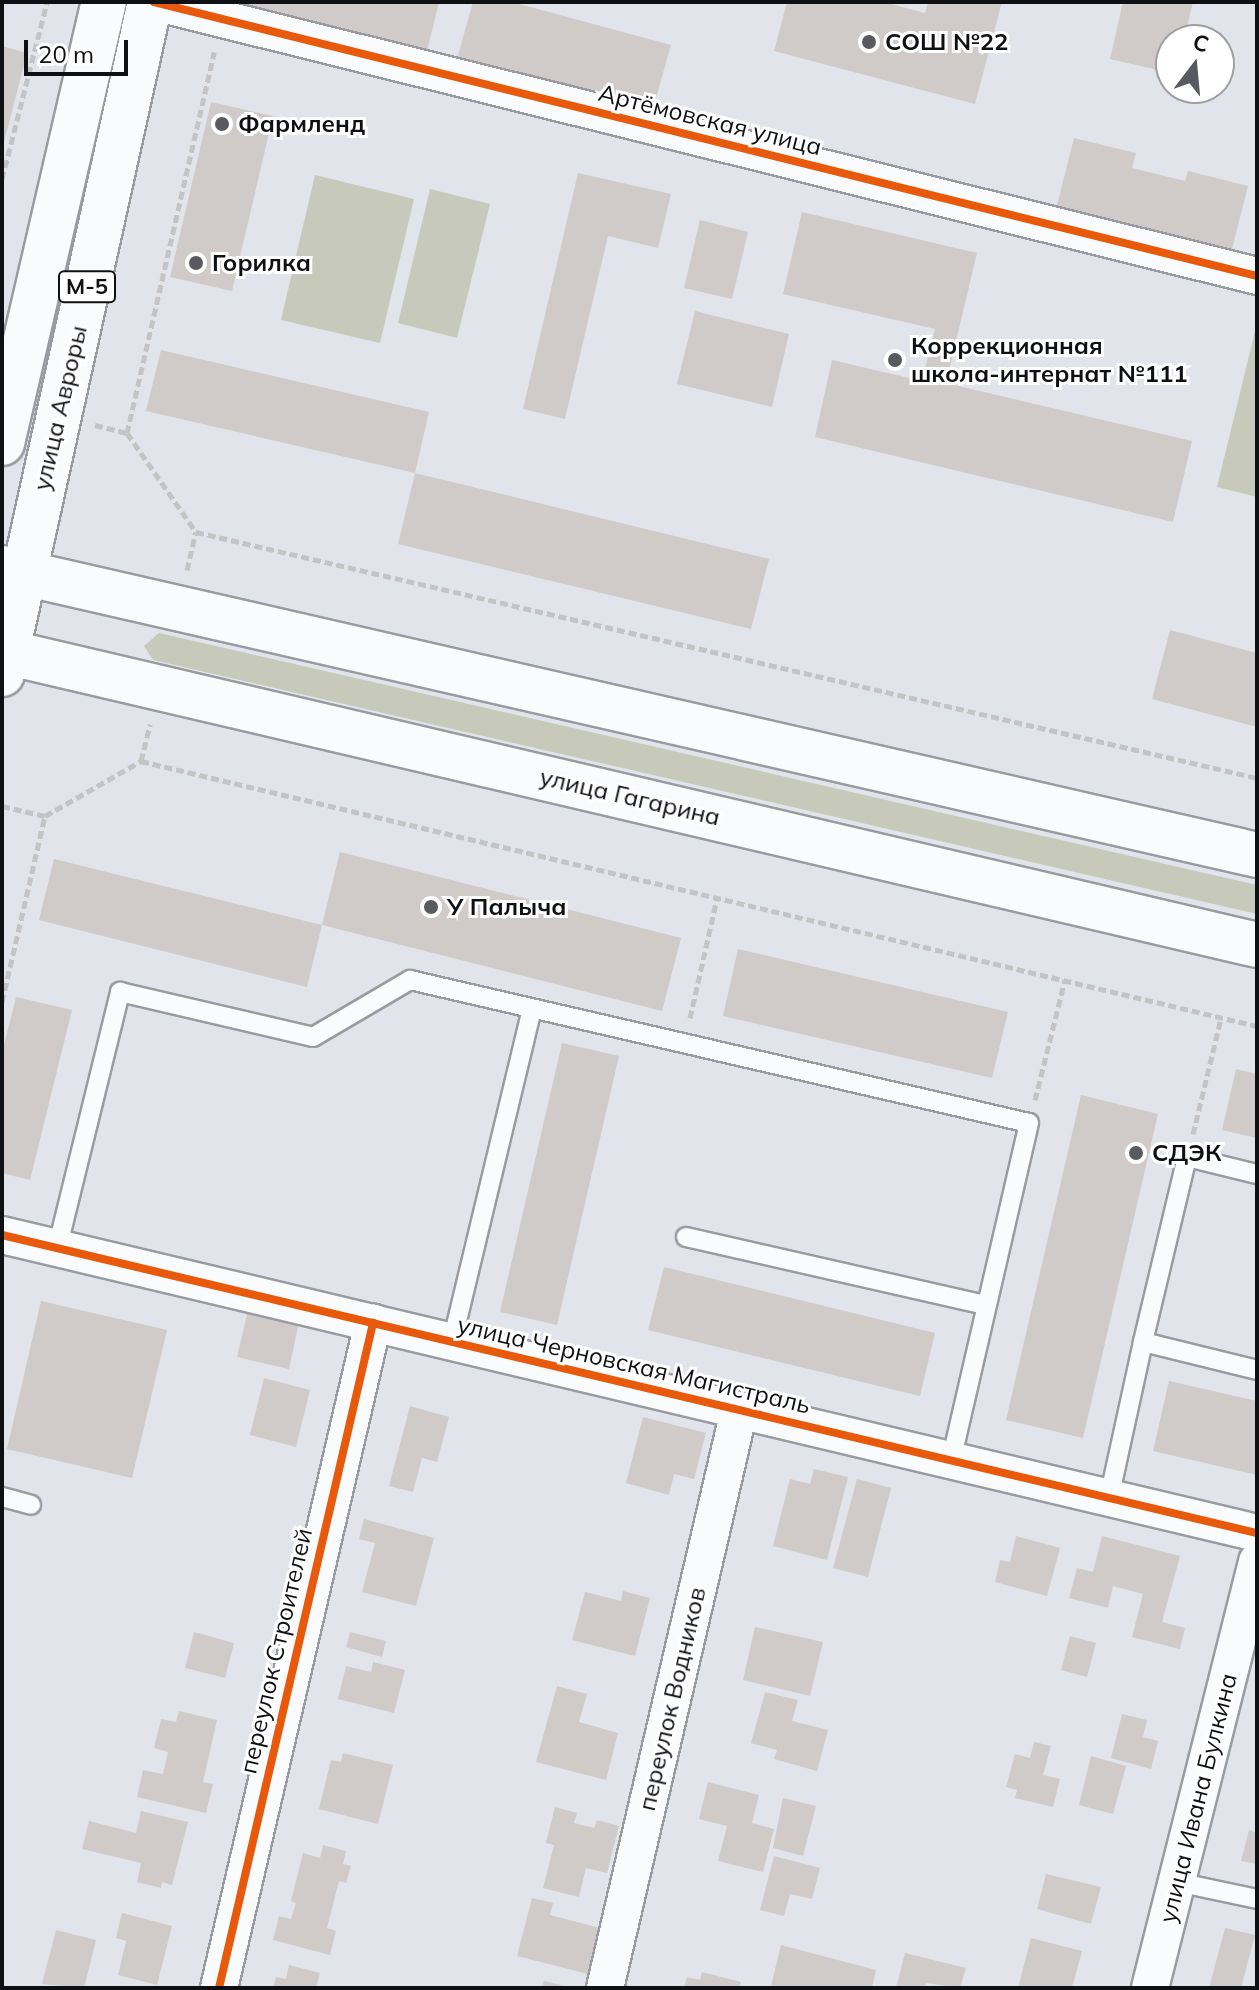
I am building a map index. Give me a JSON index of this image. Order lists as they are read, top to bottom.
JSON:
{
  "streets": {
    "main road": ["М-5", "улица Авроры", "улица Гагарина"],
    "street": [
      "Артёмовская улица",
      "улица Черновская Магистраль",
      "переулок Строителей",
      "переулок Водников",
      "улица Ивана Булкина"
    ]
  },
  "crossings": [
    ["Артёмовская улица", "улица Авроры"],
    ["улица Авроры", "улица Гагарина"],
    ["улица Черновская Магистраль", "переулок Строителей"],
    ["улица Черновская Магистраль", "переулок Водников"]
  ],
  "places": [
    "СОШ №22",
    "Фармленд",
    "Горилка",
    "Коррекционная школа-интернат №111",
    "У Палыча",
    "СДЭК"
  ],
  "scale_bar": "20 m",
  "north": "top"
}
